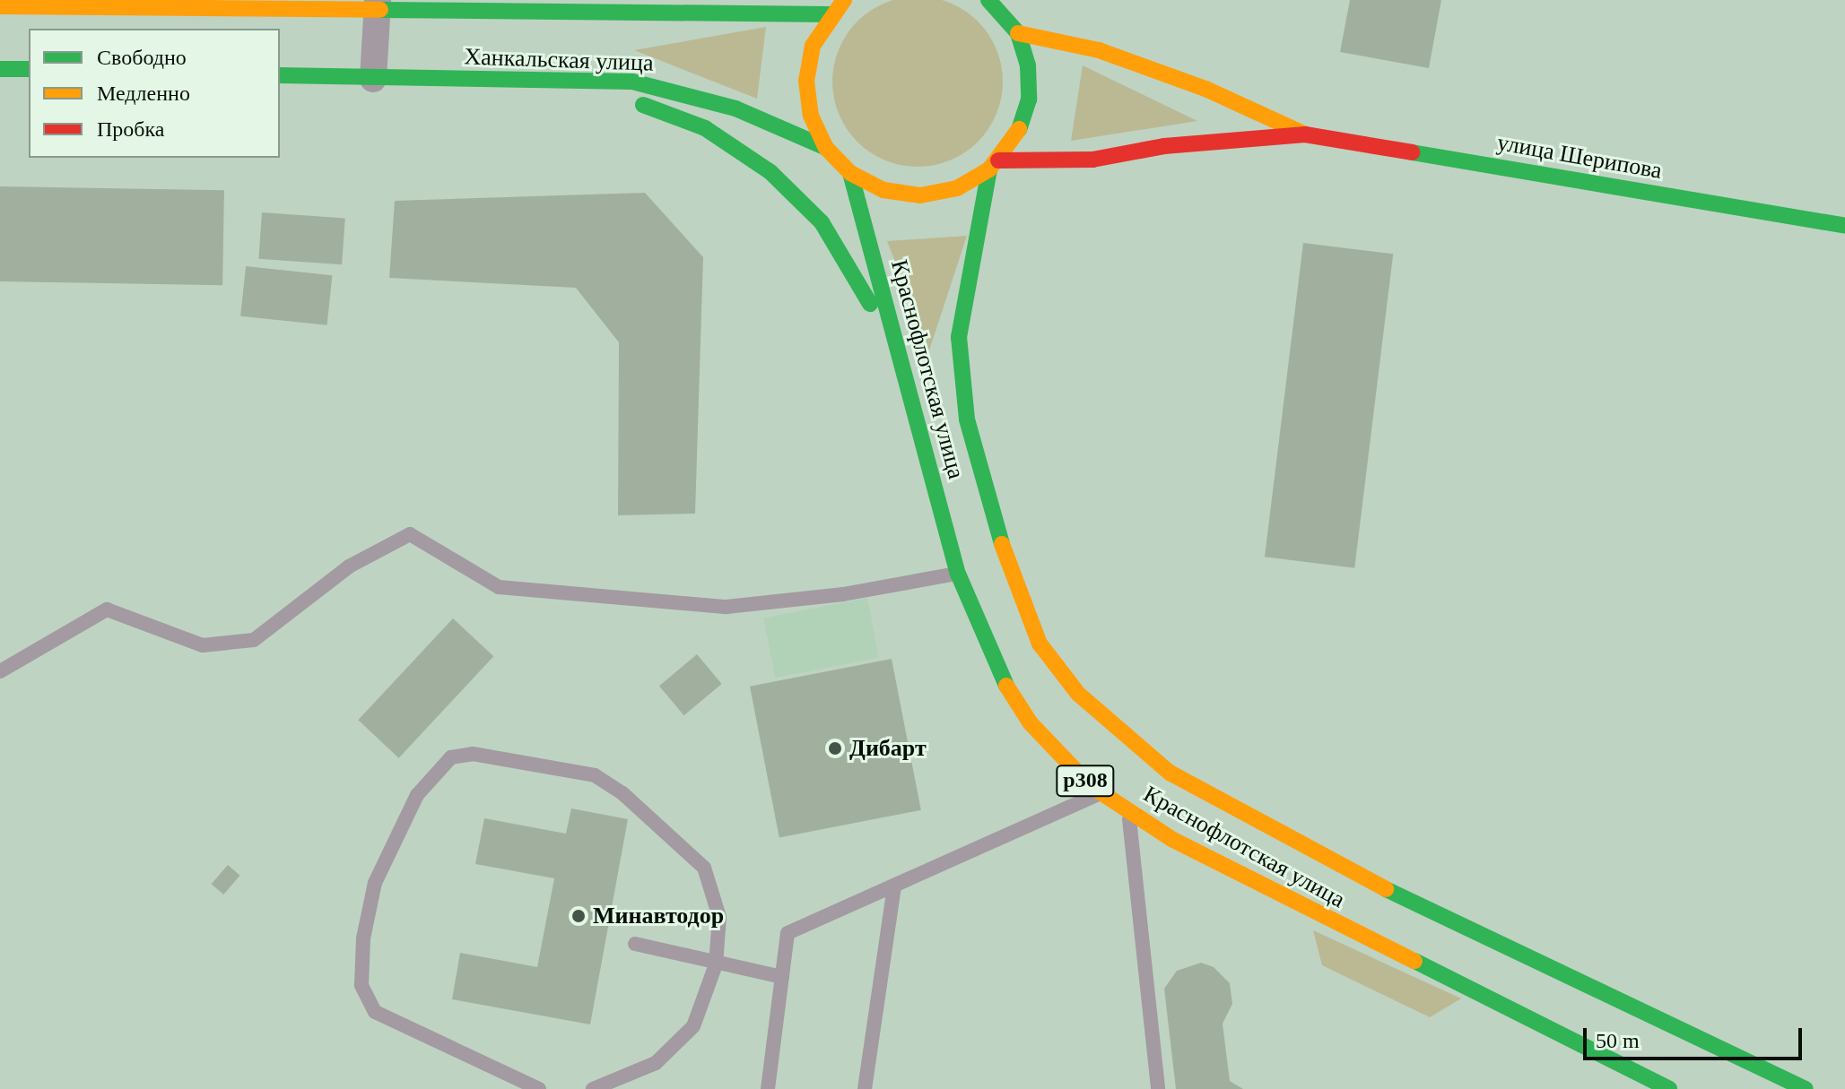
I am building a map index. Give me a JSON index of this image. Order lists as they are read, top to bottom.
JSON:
{
  "streets": {
    "main road": [
      "Ханкальская улица",
      "улица Шерипова",
      "Краснофлотская улица",
      "p308"
    ]
  },
  "places": ["Дибарт", "Минавтодор"],
  "legend": ["Свободно", "Медленно", "Пробка"],
  "scale_bar": "50 m"
}
